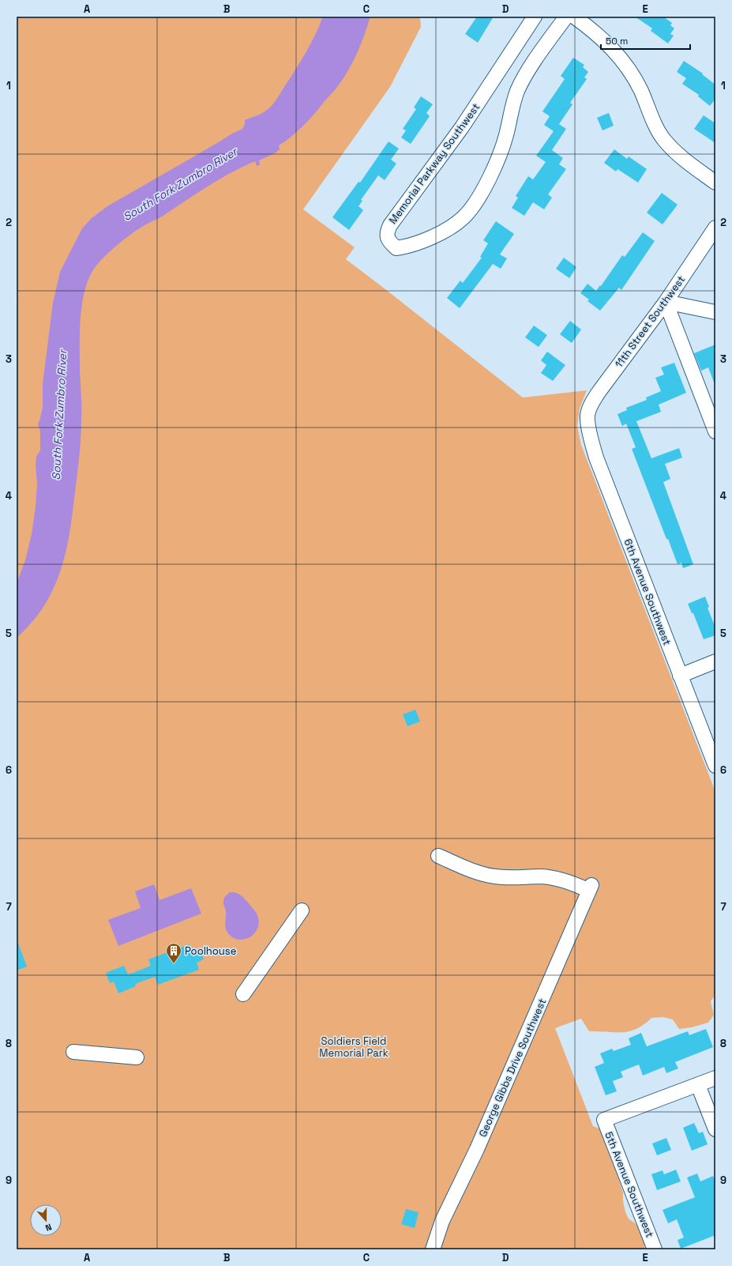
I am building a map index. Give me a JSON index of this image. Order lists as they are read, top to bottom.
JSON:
{
  "streets": {
    "street": [
      "Memorial Parkway Southwest",
      "11th Street Southwest",
      "6th Avenue Southwest",
      "George Gibbs Drive Southwest",
      "5th Avenue Southwest"
    ]
  },
  "crossings": [
    ["11th Street Southwest", "6th Avenue Southwest"]
  ],
  "water": ["South Fork Zumbro River"],
  "parks": ["Soldiers Field Memorial Park"],
  "places": {
    "building": ["Poolhouse"]
  },
  "scale_bar": "50 m",
  "north": "bottom",
  "grid": {
    "columns": [
      "A",
      "B",
      "C",
      "D",
      "E"
    ],
    "rows": [
      "1",
      "2",
      "3",
      "4",
      "5",
      "6",
      "7",
      "8",
      "9"
    ]
  }
}
